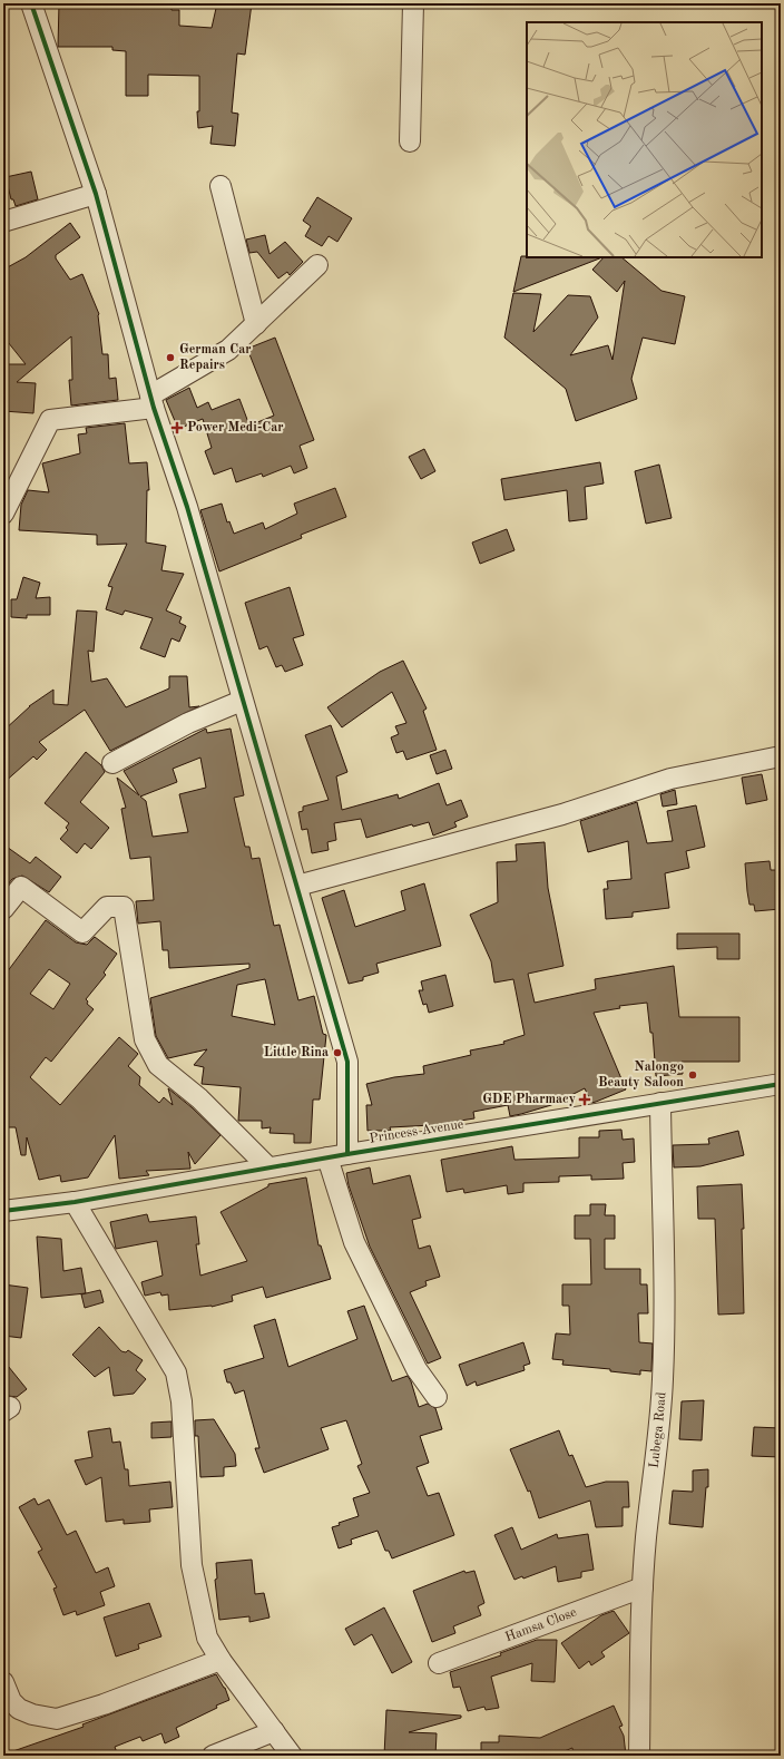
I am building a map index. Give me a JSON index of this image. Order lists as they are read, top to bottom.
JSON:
{
  "streets": {
    "street": ["Princess Avenue", "Lubega Road", "Hamsa Close"]
  },
  "crossings": [
    ["Princess Avenue", "Lubega Road"],
    ["Lubega Road", "Hamsa Close"]
  ],
  "places": {
    "other": ["German Car Repairs", "Little Rina", "Nalongo Beauty Saloon"],
    "health": ["Power Medi-Car", "GDE Pharmacy"]
  }
}
